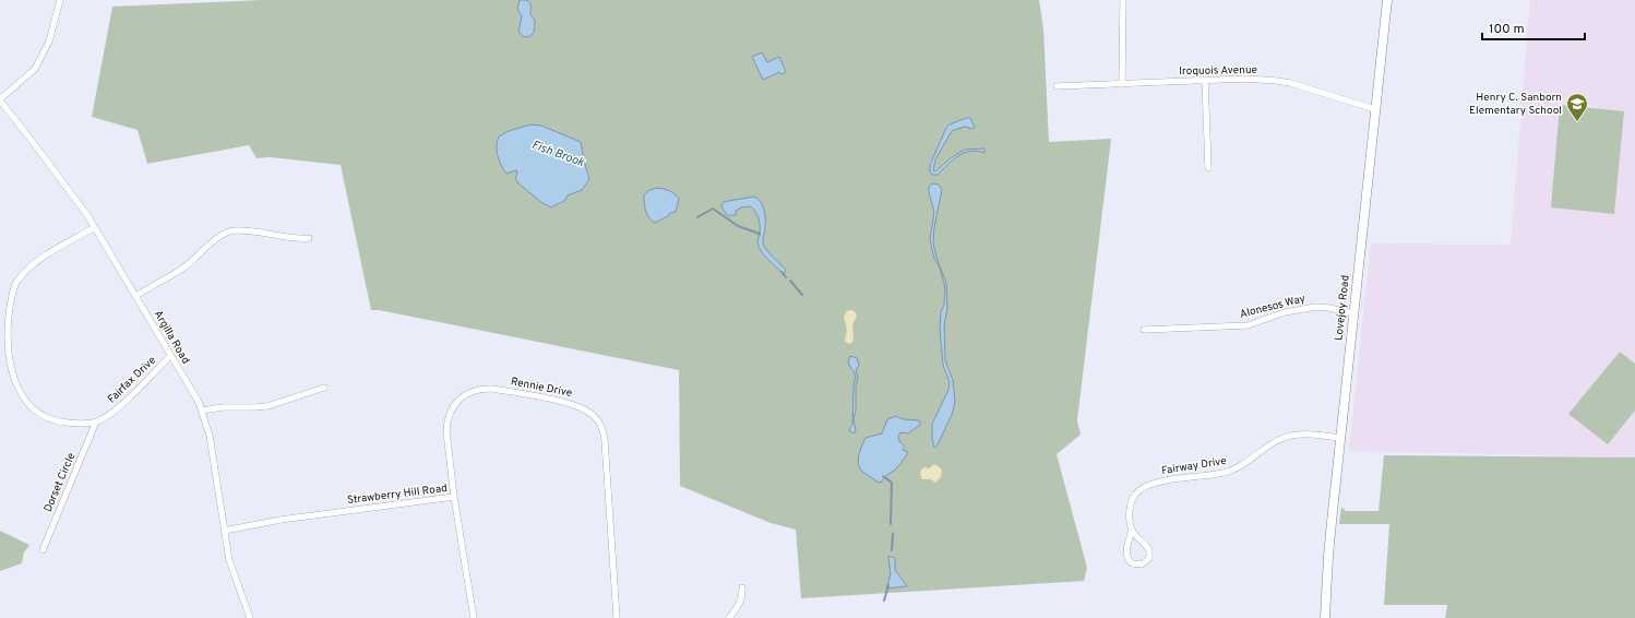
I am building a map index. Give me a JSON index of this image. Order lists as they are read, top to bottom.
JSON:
{
  "streets": {
    "main road": ["Lovejoy Road"],
    "street": [
      "Iroquois Avenue",
      "Alonesos Way",
      "Argilla Road",
      "Fairfax Drive",
      "Rennie Drive",
      "Fairway Drive",
      "Dorset Circle",
      "Strawberry Hill Road"
    ]
  },
  "crossings": [
    ["Iroquois Avenue", "Lovejoy Road"],
    ["Alonesos Way", "Lovejoy Road"],
    ["Lovejoy Road", "Fairway Drive"],
    ["Argilla Road", "Fairfax Drive"],
    ["Argilla Road", "Strawberry Hill Road"],
    ["Fairfax Drive", "Dorset Circle"],
    ["Rennie Drive", "Strawberry Hill Road"]
  ],
  "water": ["Fish Brook"],
  "places": {
    "school or university": ["Henry C. Sanborn Elementary School"]
  },
  "scale_bar": "100 m"
}
